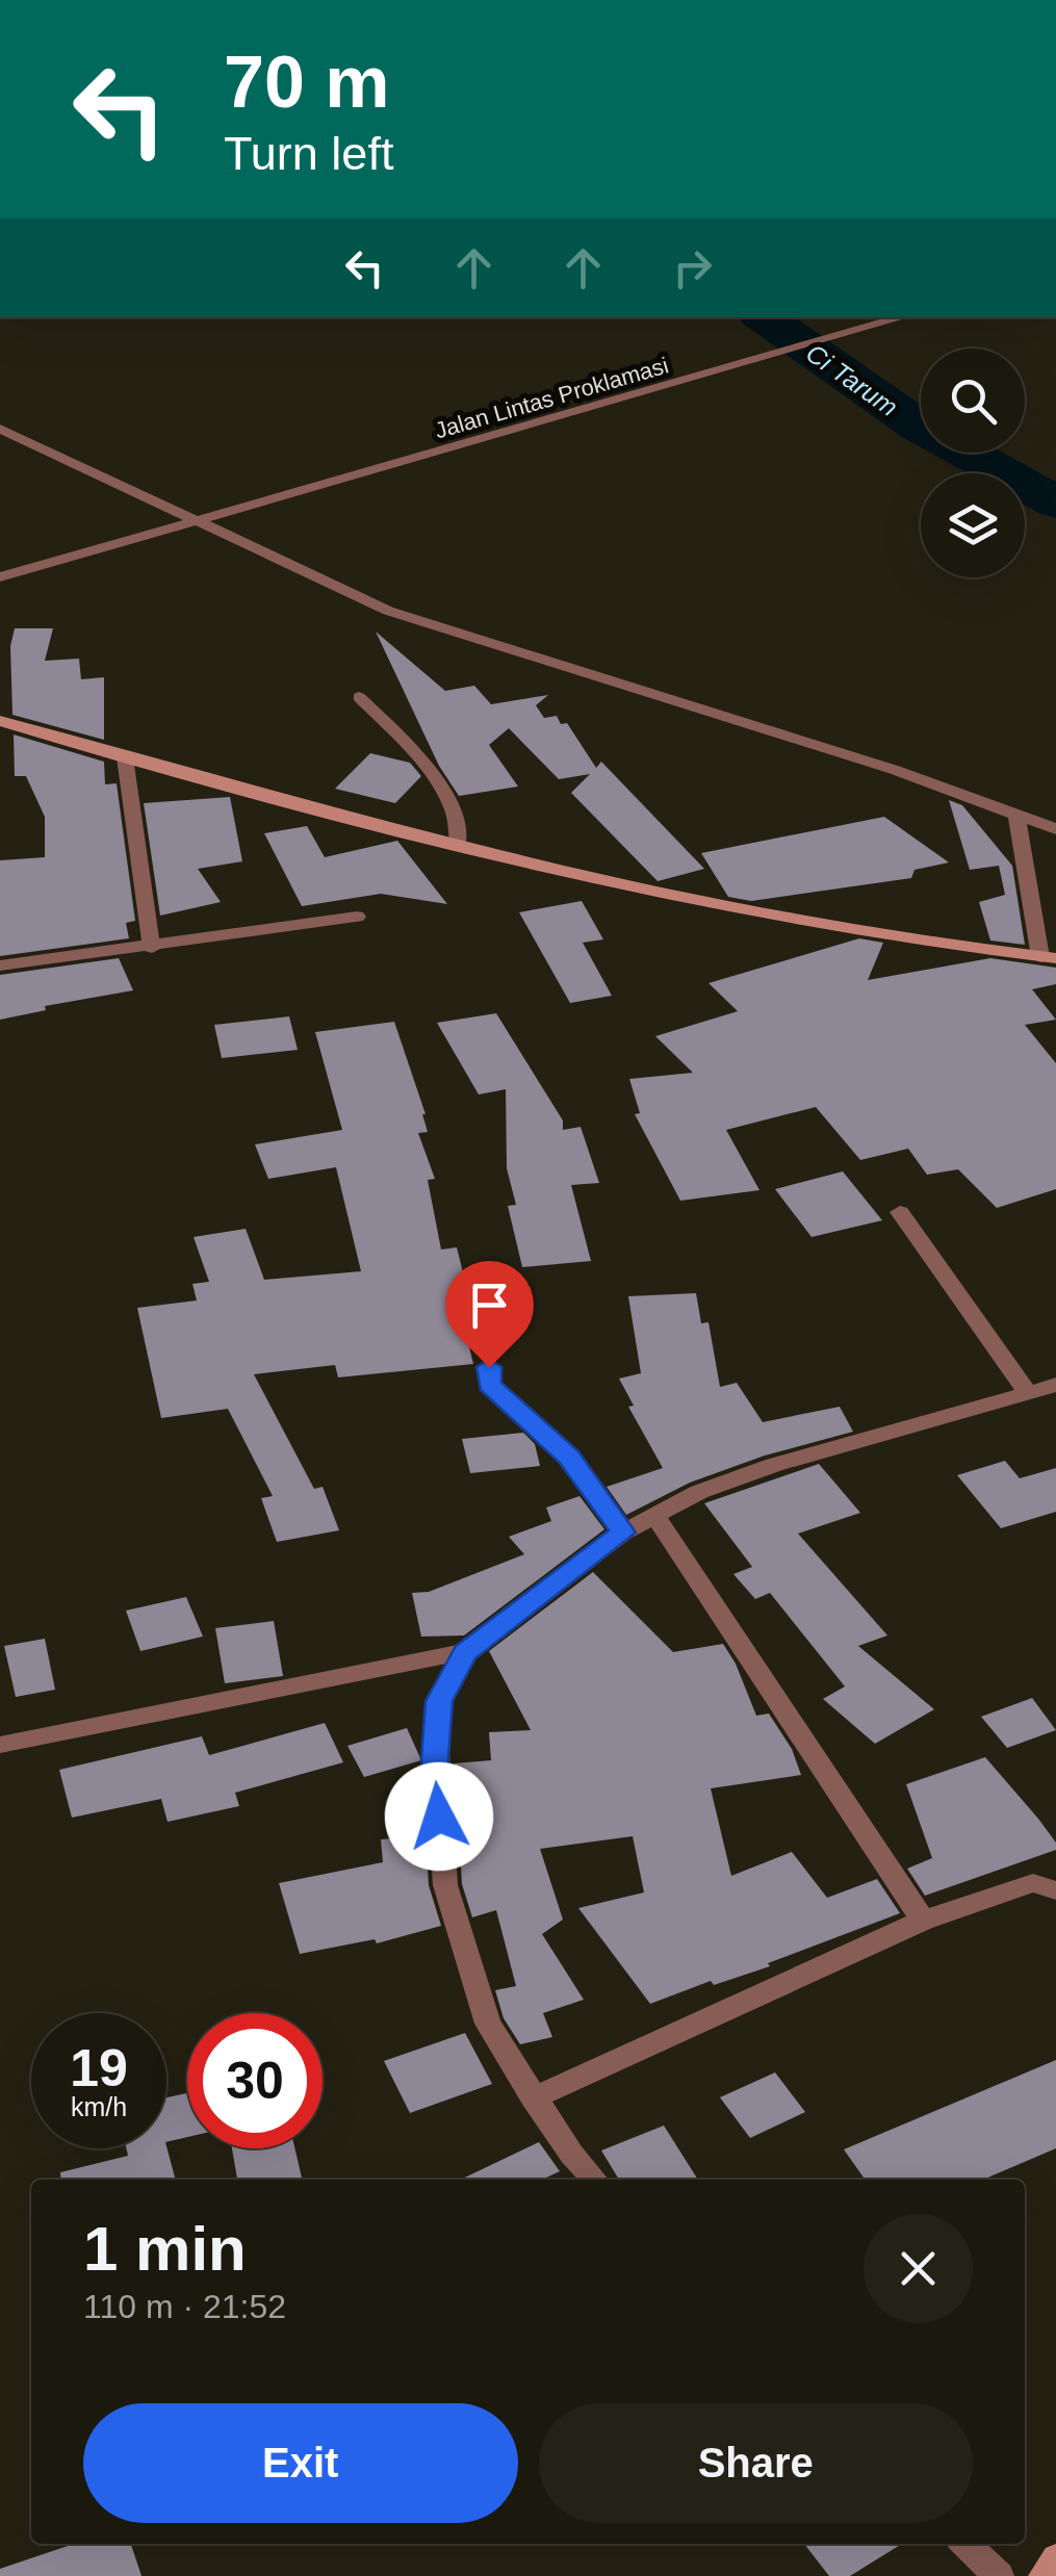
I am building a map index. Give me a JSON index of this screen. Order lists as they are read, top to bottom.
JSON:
{
  "streets": {
    "street": ["Jalan Lintas Proklamasi"]
  },
  "water": ["Ci Tarum"],
  "page": {
    "turn": ["70 m", "Turn left"],
    "speed": "19 km/h",
    "limit": "30",
    "heading": ["1 min", "110 m · 21:52"],
    "buttons": ["Exit", "Share"]
  }
}
